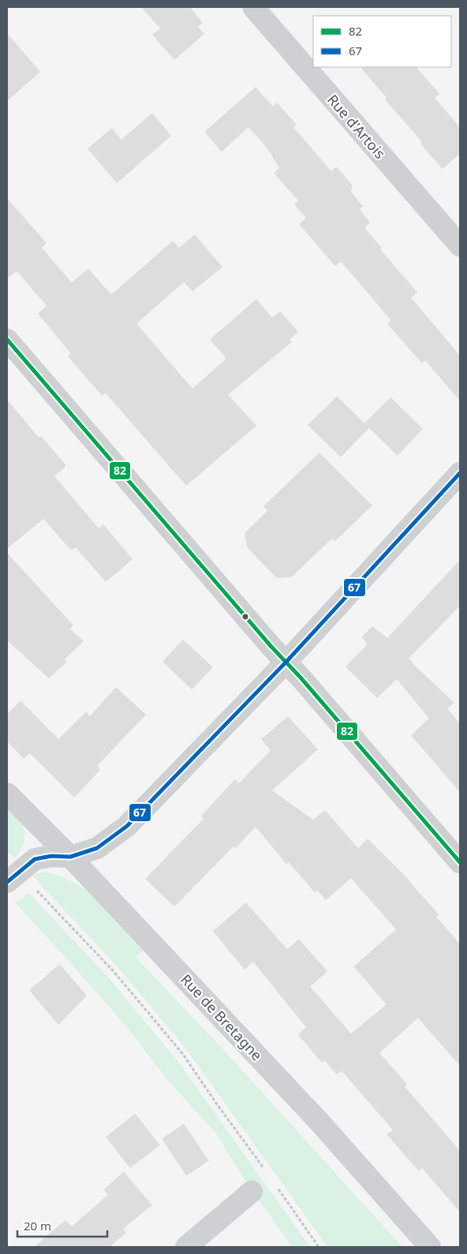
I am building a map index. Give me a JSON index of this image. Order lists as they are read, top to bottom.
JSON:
{
  "streets": {
    "street": ["Rue d'Artois", "Rue de Bretagne"]
  },
  "lines": ["transit line 82", "transit line 67"],
  "legend": ["82", "67"],
  "scale_bar": "20 m"
}
